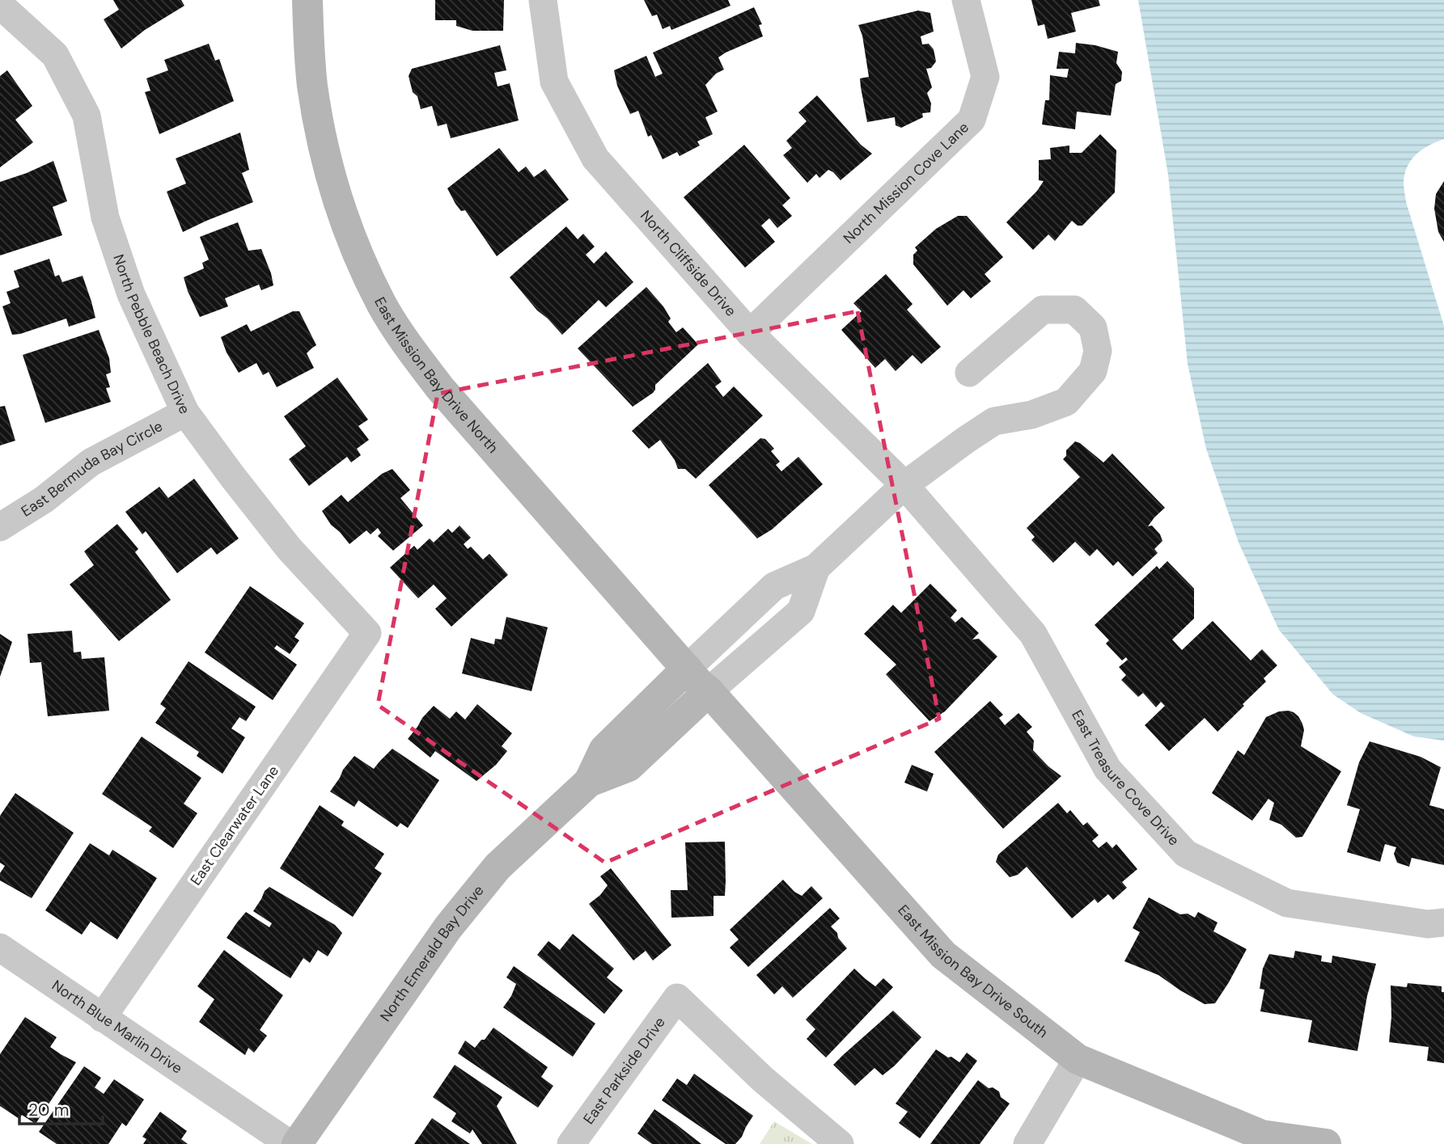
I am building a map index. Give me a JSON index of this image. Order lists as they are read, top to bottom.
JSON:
{
  "streets": {
    "street": [
      "North Mission Cove Lane",
      "North Cliffside Drive",
      "North Pebble Beach Drive",
      "East Mission Bay Drive North",
      "East Bermuda Bay Circle",
      "East Treasure Cove Drive",
      "East Clearwater Lane",
      "North Emerald Bay Drive",
      "East Mission Bay Drive South",
      "North Blue Marlin Drive",
      "East Parkside Drive"
    ]
  },
  "crossings": [
    ["North Mission Cove Lane", "North Cliffside Drive"],
    ["North Cliffside Drive", "East Treasure Cove Drive"],
    ["North Cliffside Drive", "North Emerald Bay Drive"],
    ["North Pebble Beach Drive", "East Bermuda Bay Circle"],
    ["North Pebble Beach Drive", "East Clearwater Lane"],
    ["East Mission Bay Drive North", "North Emerald Bay Drive"],
    ["East Mission Bay Drive North", "East Mission Bay Drive South"],
    ["East Treasure Cove Drive", "North Emerald Bay Drive"],
    ["East Clearwater Lane", "North Blue Marlin Drive"],
    ["North Emerald Bay Drive", "East Mission Bay Drive South"]
  ],
  "scale_bar": "20 m"
}
